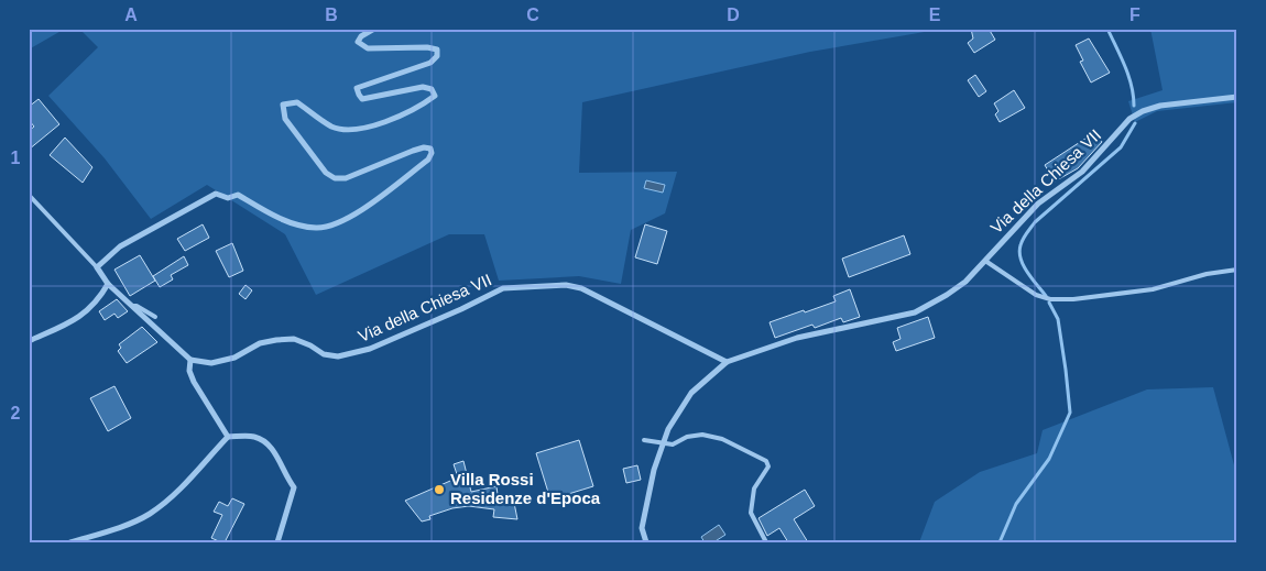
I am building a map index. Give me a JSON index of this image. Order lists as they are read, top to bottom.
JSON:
{
  "streets": {
    "street": ["Via della Chiesa VII"]
  },
  "places": ["Villa Rossi Residenze d'Epoca"],
  "grid": {
    "columns": [
      "A",
      "B",
      "C",
      "D",
      "E",
      "F"
    ],
    "rows": ["1", "2"]
  }
}
